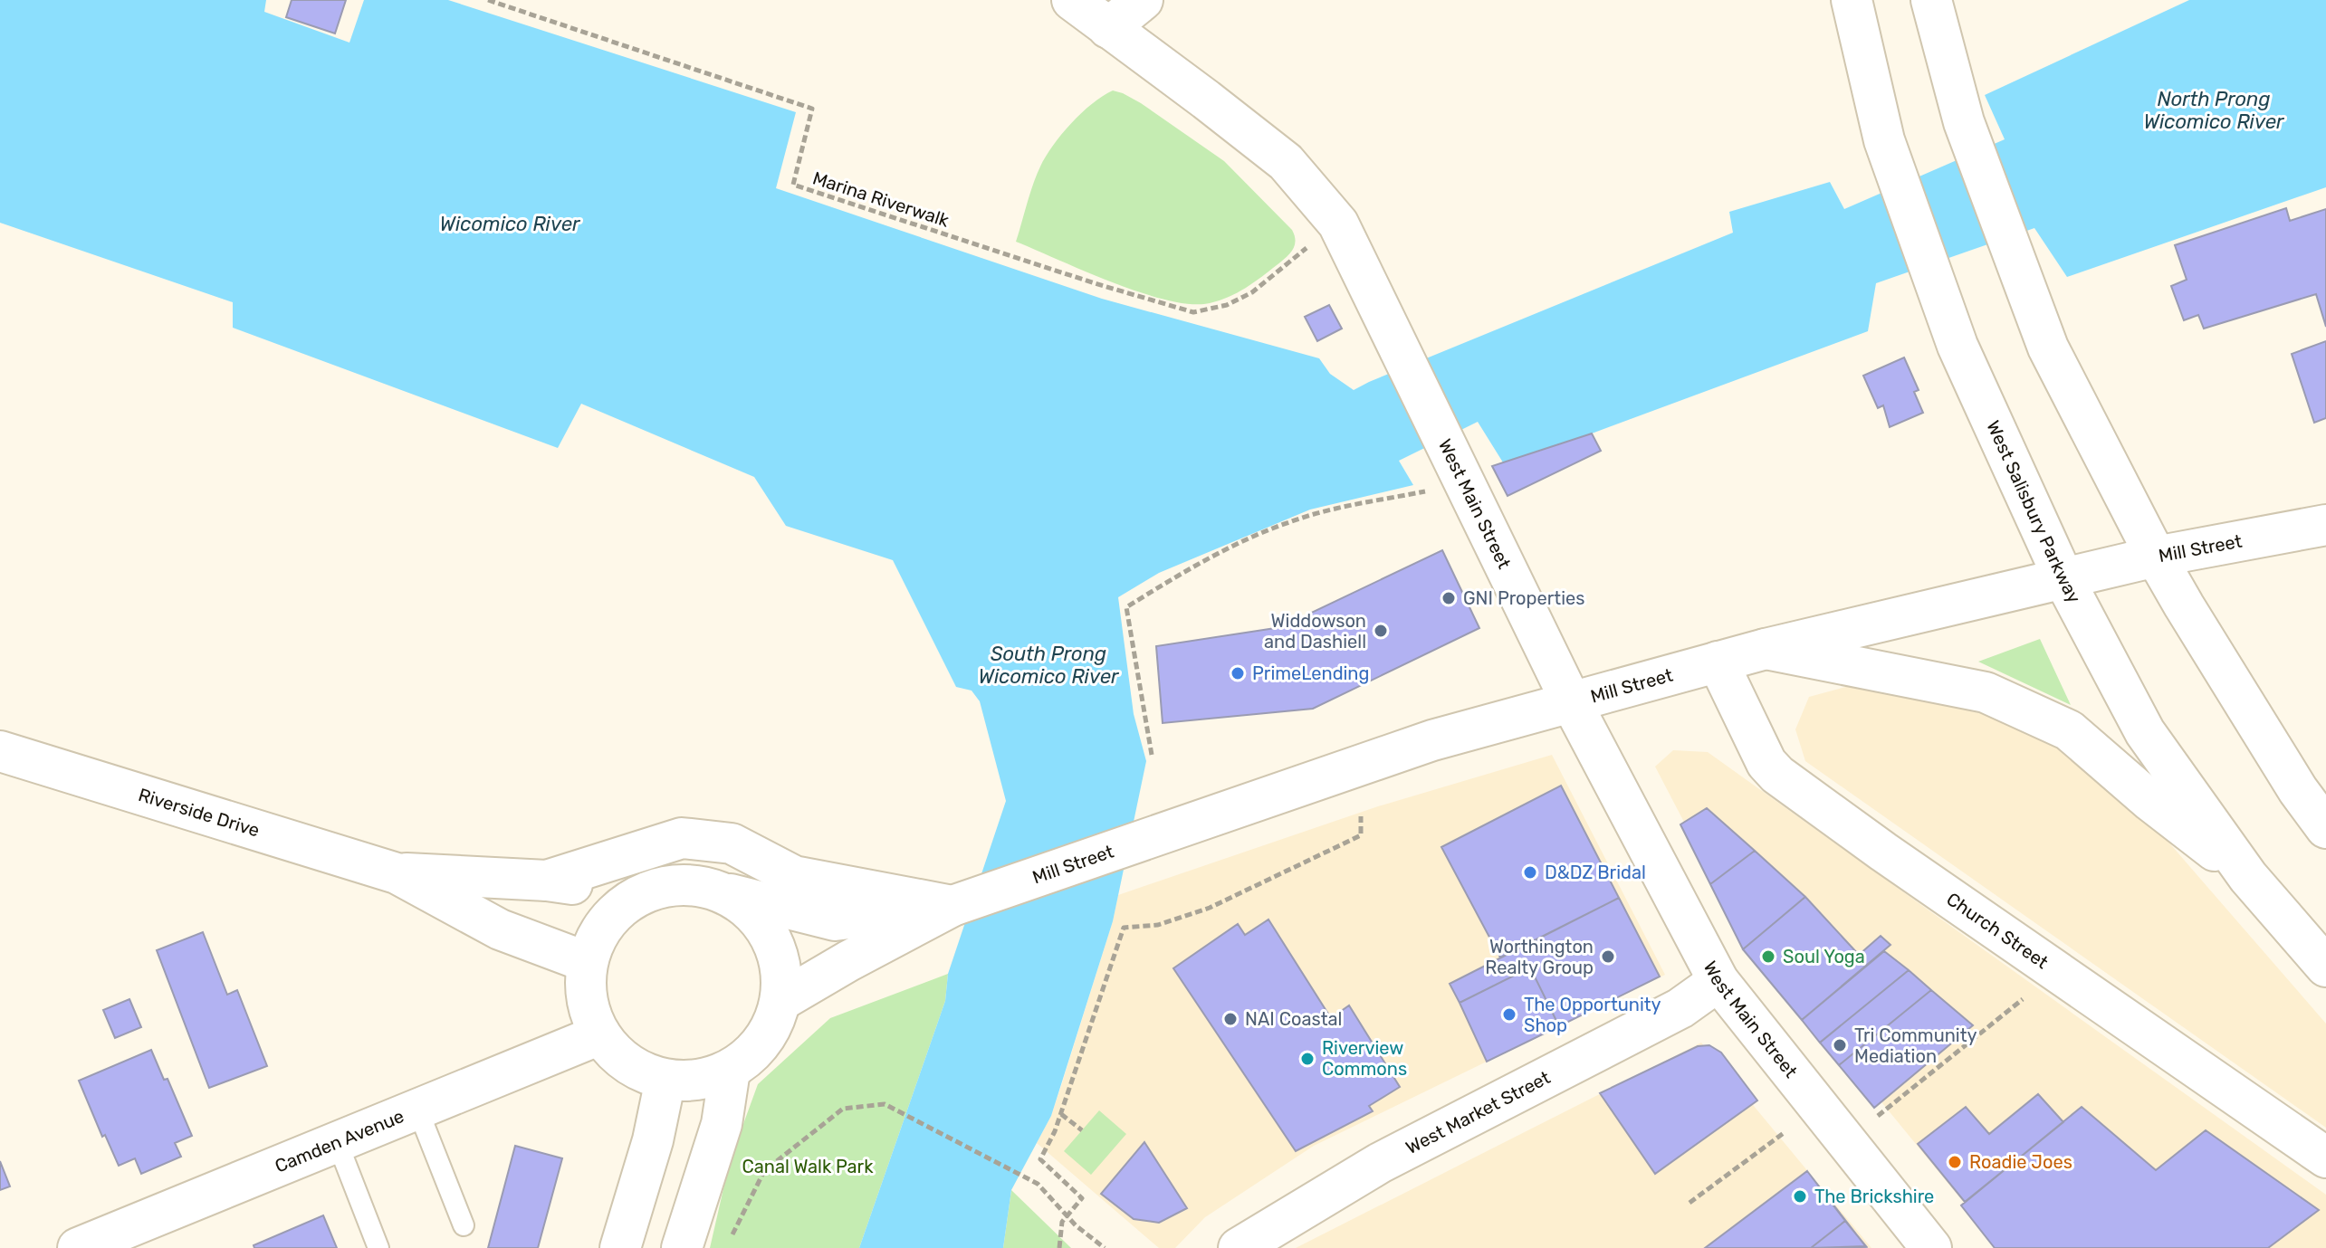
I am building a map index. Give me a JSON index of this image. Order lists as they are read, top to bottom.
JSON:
{
  "streets": {
    "main road": [
      "West Main Street",
      "West Salisbury Parkway",
      "Mill Street",
      "Riverside Drive",
      "Church Street",
      "West Market Street",
      "Camden Avenue"
    ],
    "path": ["Marina Riverwalk"]
  },
  "crossings": [
    ["West Main Street", "Mill Street"],
    ["West Main Street", "West Market Street"],
    ["West Salisbury Parkway", "Mill Street"],
    ["Mill Street", "Riverside Drive"],
    ["Mill Street", "Church Street"],
    ["Mill Street", "Camden Avenue"],
    ["Riverside Drive", "Camden Avenue"]
  ],
  "water": ["North Prong Wicomico River", "Wicomico River", "South Prong Wicomico River"],
  "parks": ["Canal Walk Park"],
  "places": [
    "GNI Properties",
    "Widdowson and Dashiell",
    "PrimeLending",
    "D&DZ Bridal",
    "Worthington Realty Group",
    "Soul Yoga",
    "The Opportunity Shop",
    "NAI Coastal",
    "Tri Community Mediation",
    "Riverview Commons",
    "Roadie Joes",
    "The Brickshire"
  ]
}
